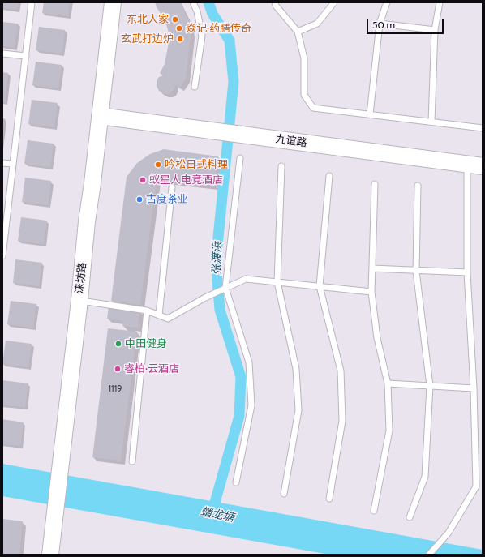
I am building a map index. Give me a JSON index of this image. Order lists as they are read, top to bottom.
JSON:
{
  "streets": {
    "street": ["九谊路", "涞坊路"]
  },
  "crossings": [
    ["九谊路", "涞坊路"]
  ],
  "water": ["张渡浜", "蟠龙塘"],
  "places": [
    "东北人家",
    "焱记·药膳传奇",
    "玄武打边炉",
    "吟松日式料理",
    "蚁星人电竞酒店",
    "古度茶业",
    "中田健身",
    "睿柏·云酒店"
  ],
  "house_numbers": ["1119"],
  "scale_bar": "50 m"
}
